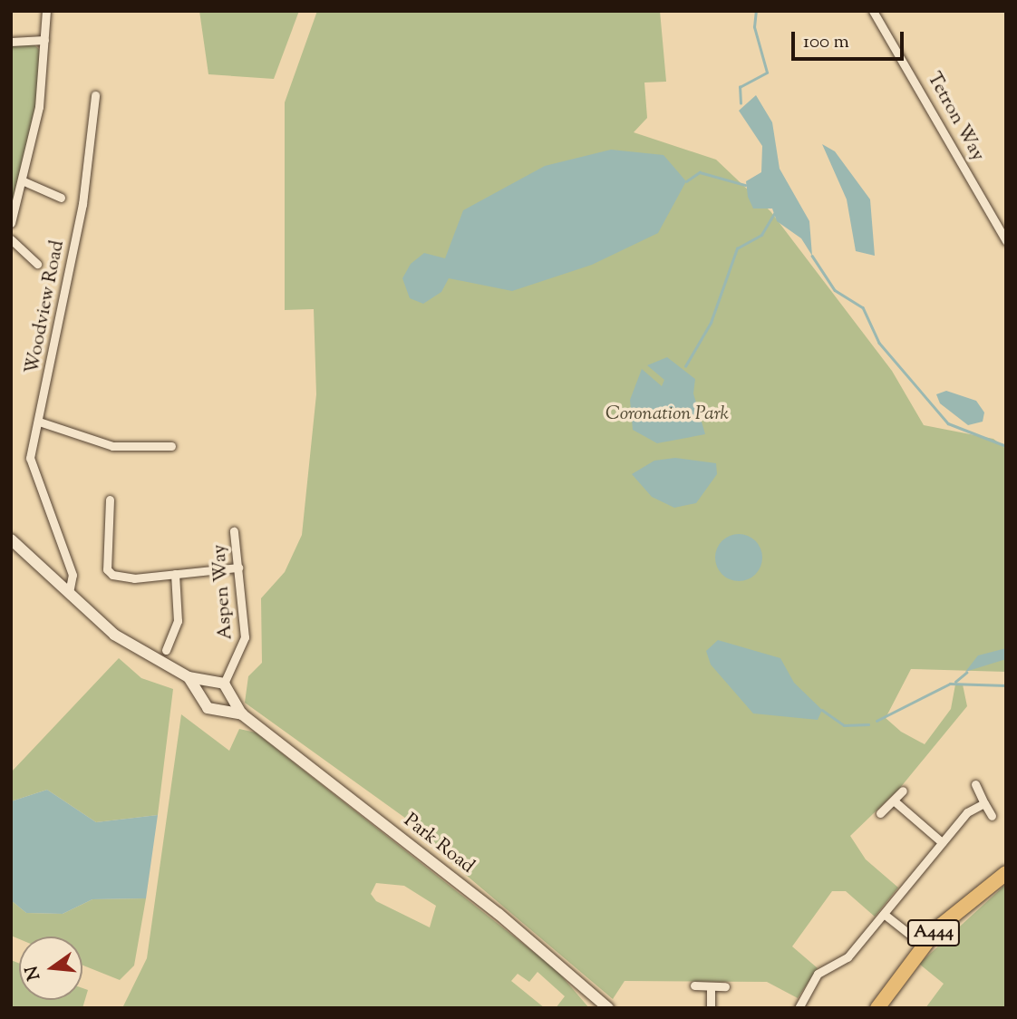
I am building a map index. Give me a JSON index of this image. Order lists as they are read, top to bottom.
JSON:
{
  "streets": {
    "highway": ["A444"],
    "main road": ["Park Road"],
    "street": ["Tetron Way", "Woodview Road", "Aspen Way"]
  },
  "crossings": [
    ["Aspen Way", "Park Road"]
  ],
  "parks": ["Coronation Park"],
  "scale_bar": "100 m",
  "north": "left"
}
